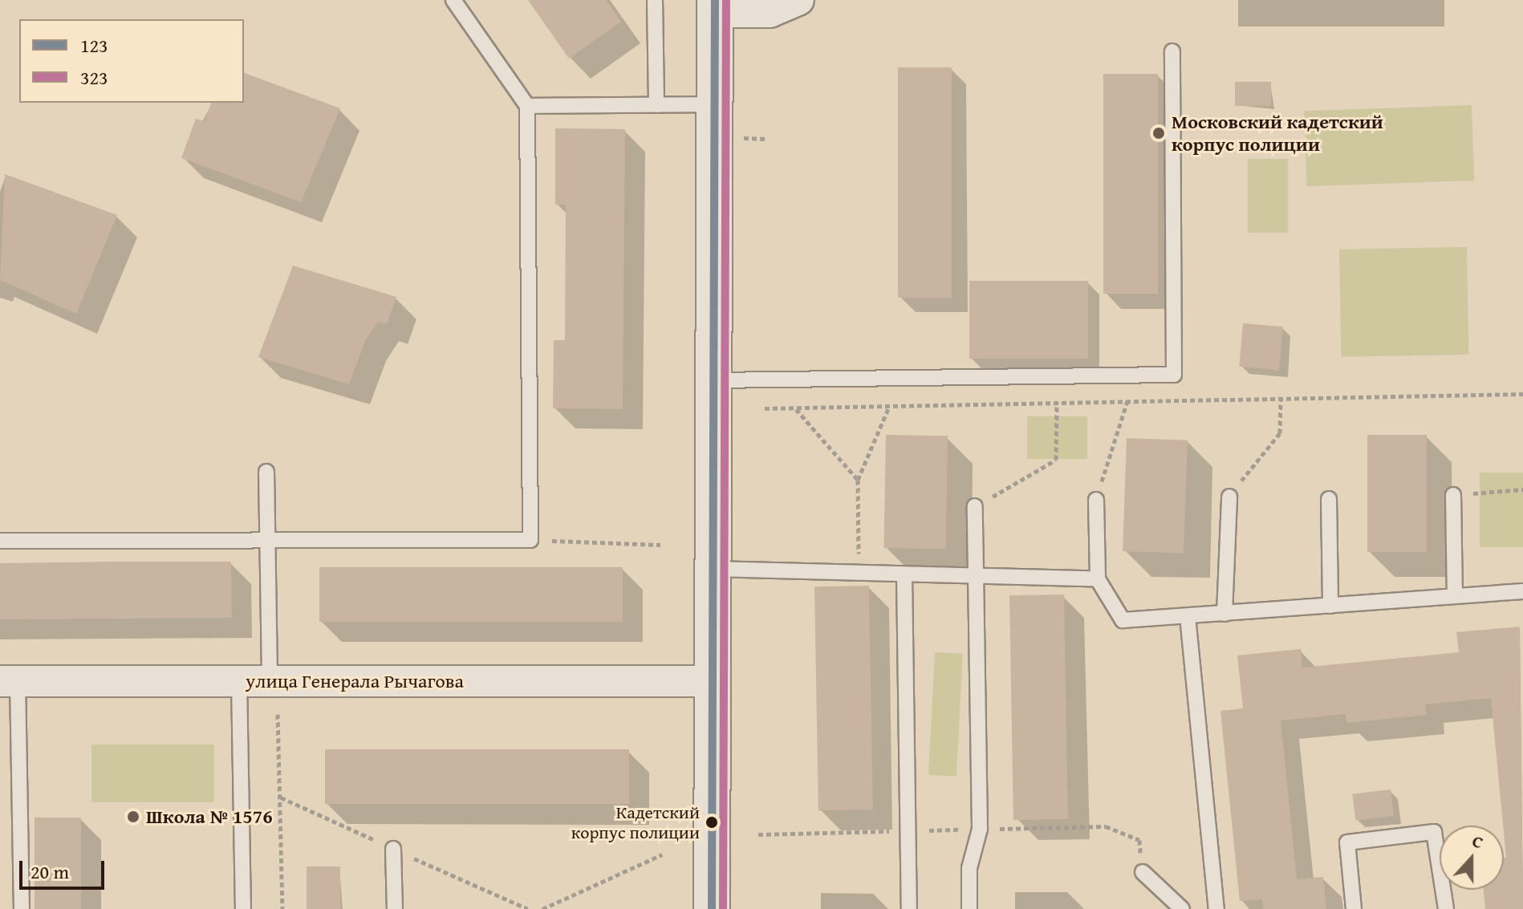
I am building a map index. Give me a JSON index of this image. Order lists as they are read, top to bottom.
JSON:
{
  "streets": {
    "street": ["улица Генерала Рычагова"]
  },
  "places": ["Московский кадетский корпус полиции", "Школа № 1576", "Кадетский корпус полиции"],
  "lines": ["transit line 123", "transit line 323"],
  "legend": ["123", "323"],
  "scale_bar": "20 m",
  "north": "top"
}
